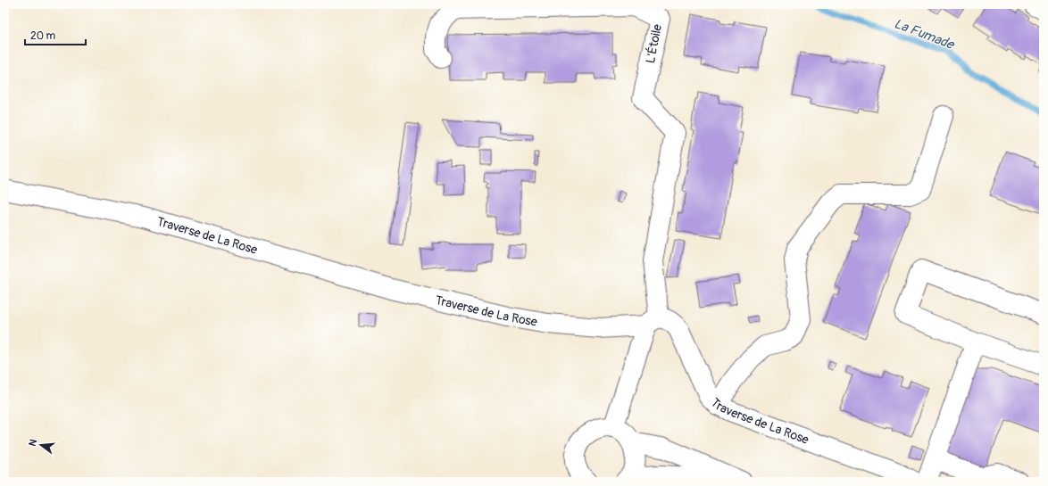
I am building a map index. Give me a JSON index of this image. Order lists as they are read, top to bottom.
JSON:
{
  "streets": {
    "street": ["L'Étoile", "Traverse de La Rose"]
  },
  "crossings": [
    ["L'Étoile", "Traverse de La Rose"]
  ],
  "water": ["La Fumade"],
  "scale_bar": "20 m",
  "north": "left"
}
